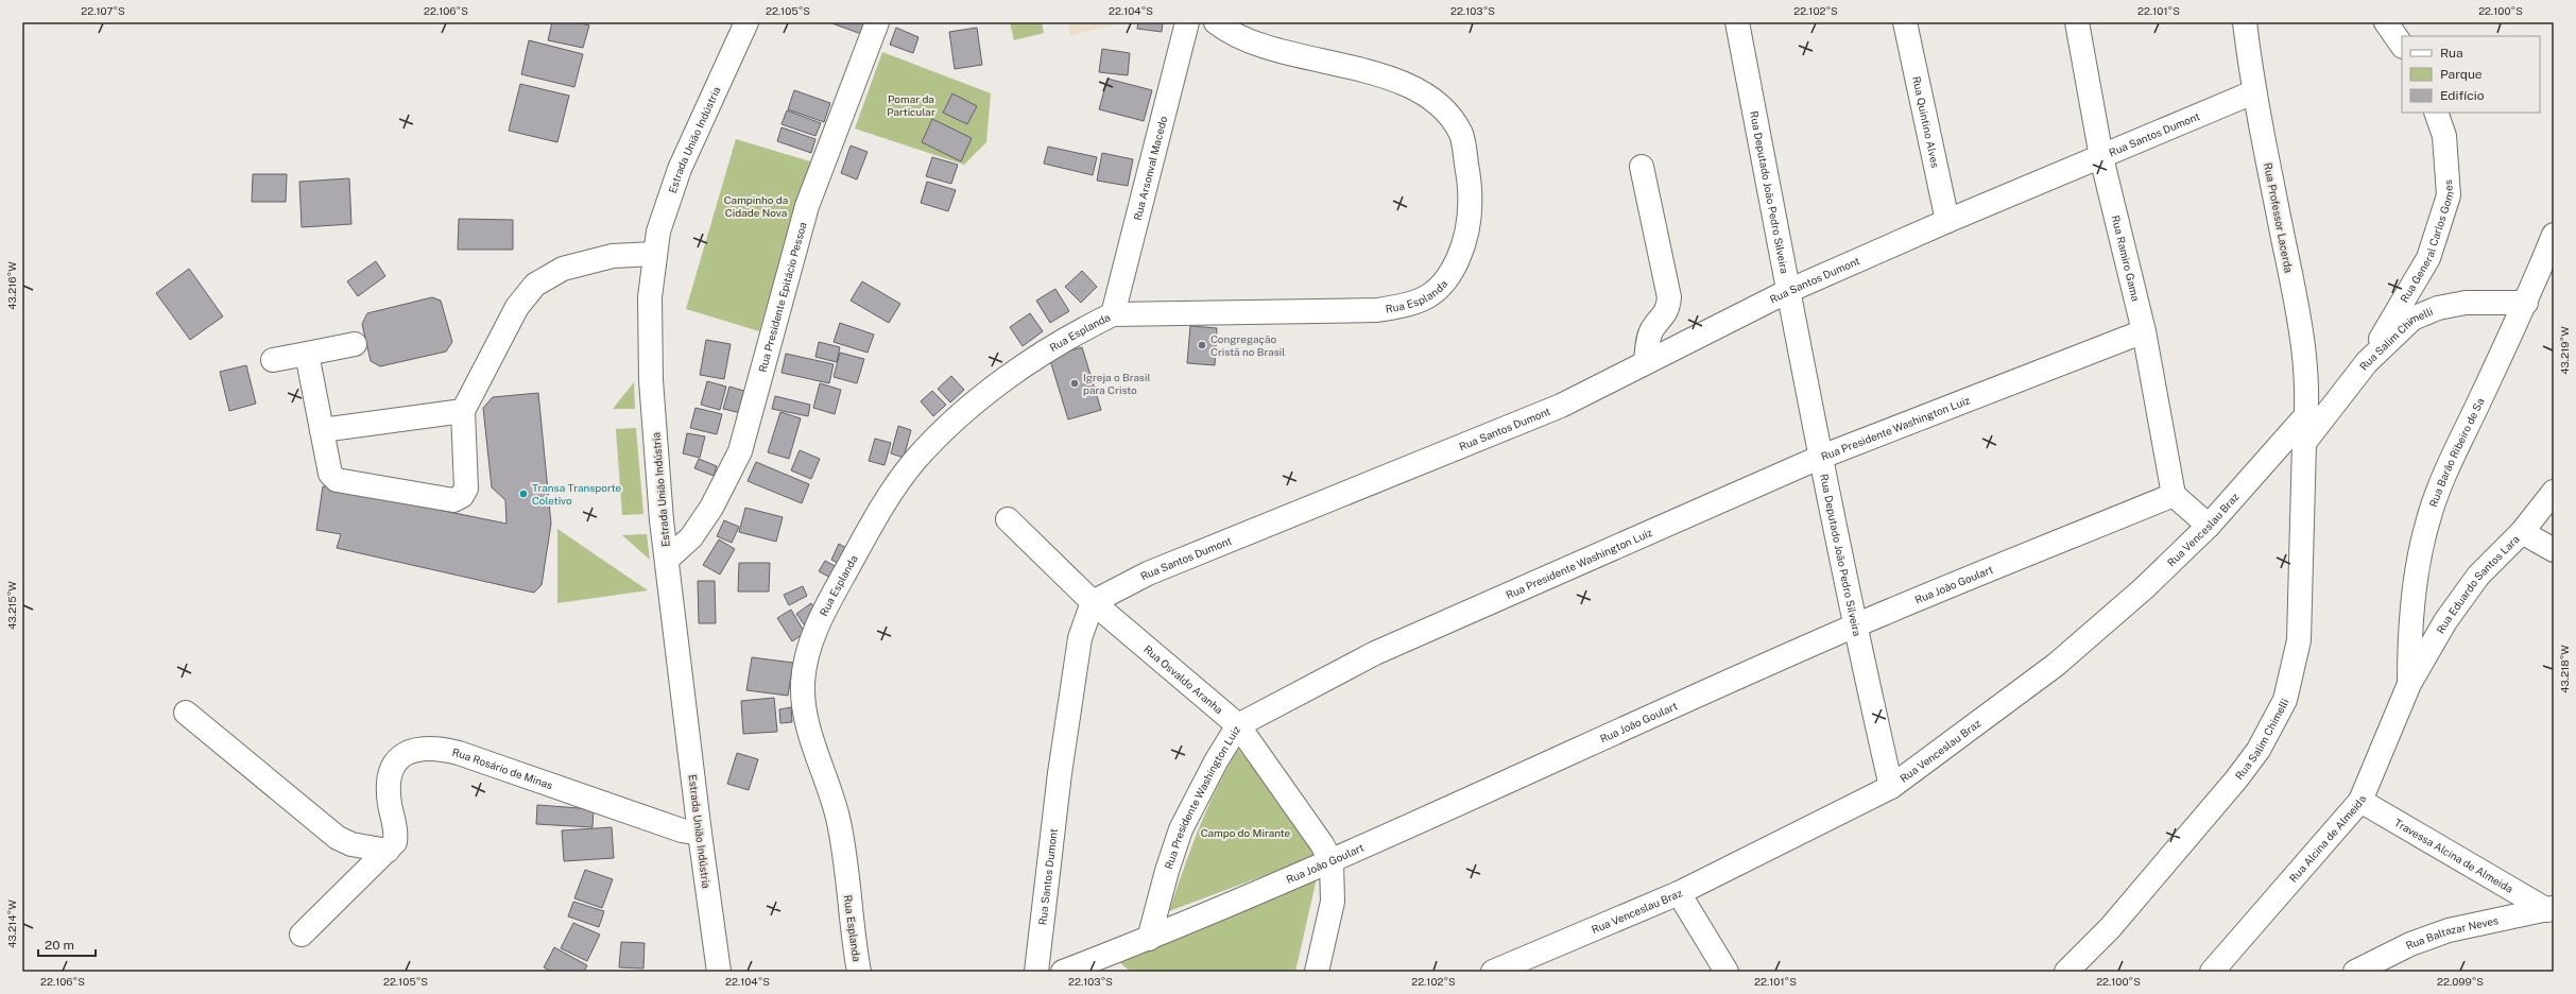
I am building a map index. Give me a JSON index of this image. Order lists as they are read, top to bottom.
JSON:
{
  "streets": {
    "street": [
      "Rua Quintino Alves",
      "Rua Santos Dumont",
      "Estrada União Indústria",
      "Rua Arsonval Macedo",
      "Rua Deputado João Pedro Silveira",
      "Rua Professor Lacerda",
      "Rua General Carlos Gomes",
      "Rua Ramiro Gama",
      "Rua Esplanda",
      "Rua Presidente Epitácio Pessoa",
      "Rua Salim Chimelli",
      "Rua Presidente Washington Luiz",
      "Rua Barão Ribeiro de Sa",
      "Rua Venceslau Braz",
      "Rua João Goulart",
      "Rua Eduardo Santos Lara",
      "Rua Osvaldo Aranha",
      "Rua Rosário de Minas",
      "Rua Alcina de Almeida",
      "Travessa Alcina de Almeida",
      "Rua Baltazar Neves"
    ]
  },
  "crossings": [
    ["Rua Quintino Alves", "Rua Santos Dumont"],
    ["Rua Santos Dumont", "Rua Deputado João Pedro Silveira"],
    ["Rua Santos Dumont", "Rua Professor Lacerda"],
    ["Rua Santos Dumont", "Rua Ramiro Gama"],
    ["Rua Santos Dumont", "Rua Osvaldo Aranha"],
    ["Estrada União Indústria", "Rua Presidente Epitácio Pessoa"],
    ["Estrada União Indústria", "Rua Rosário de Minas"],
    ["Rua Arsonval Macedo", "Rua Esplanda"],
    ["Rua Deputado João Pedro Silveira", "Rua Presidente Washington Luiz"],
    ["Rua Deputado João Pedro Silveira", "Rua Venceslau Braz"],
    ["Rua Deputado João Pedro Silveira", "Rua João Goulart"],
    ["Rua Professor Lacerda", "Rua Salim Chimelli"],
    ["Rua Professor Lacerda", "Rua Venceslau Braz"],
    ["Rua General Carlos Gomes", "Rua Salim Chimelli"],
    ["Rua Ramiro Gama", "Rua Presidente Washington Luiz"],
    ["Rua Ramiro Gama", "Rua João Goulart"],
    ["Rua Salim Chimelli", "Rua Barão Ribeiro de Sa"],
    ["Rua Salim Chimelli", "Rua Venceslau Braz"],
    ["Rua Presidente Washington Luiz", "Rua João Goulart"],
    ["Rua Presidente Washington Luiz", "Rua Osvaldo Aranha"],
    ["Rua Barão Ribeiro de Sa", "Rua Eduardo Santos Lara"],
    ["Rua Barão Ribeiro de Sa", "Rua Alcina de Almeida"],
    ["Rua João Goulart", "Rua Osvaldo Aranha"],
    ["Rua Eduardo Santos Lara", "Rua Alcina de Almeida"],
    ["Rua Alcina de Almeida", "Travessa Alcina de Almeida"],
    ["Travessa Alcina de Almeida", "Rua Baltazar Neves"]
  ],
  "parks": ["Pomar da Particular", "Campinho da Cidade Nova", "Campo do Mirante"],
  "places": ["Congregação Cristã no Brasil", "Igreja o Brasil para Cristo", "Transa Transporte Coletivo"],
  "legend": ["Rua", "Parque", "Edifício"],
  "scale_bar": "20 m",
  "coordinates": [
    "22.107°S",
    "22.106°S",
    "22.105°S",
    "22.104°S",
    "22.103°S",
    "22.102°S",
    "22.101°S",
    "22.100°S",
    "43.216°W",
    "43.219°W",
    "43.215°W",
    "43.218°W",
    "43.214°W",
    "22.099°S"
  ]
}
